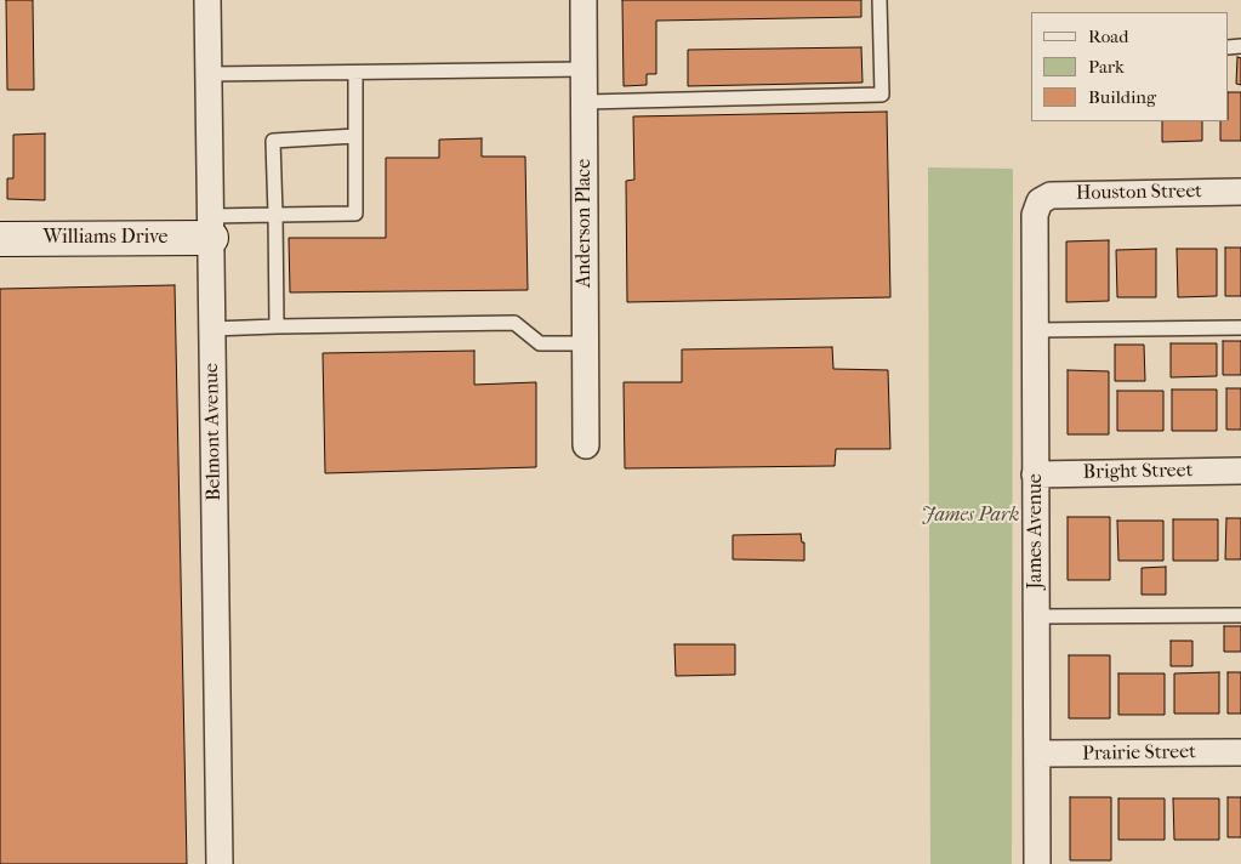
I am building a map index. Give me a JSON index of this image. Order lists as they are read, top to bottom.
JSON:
{
  "streets": {
    "main road": ["Williams Drive"],
    "street": [
      "Houston Street",
      "Anderson Place",
      "Belmont Avenue",
      "Bright Street",
      "James Avenue",
      "Prairie Street"
    ]
  },
  "crossings": [
    ["Houston Street", "James Avenue"],
    ["Williams Drive", "Belmont Avenue"],
    ["Bright Street", "James Avenue"],
    ["James Avenue", "Prairie Street"]
  ],
  "parks": ["James Park"],
  "legend": ["Road", "Park", "Building"]
}
